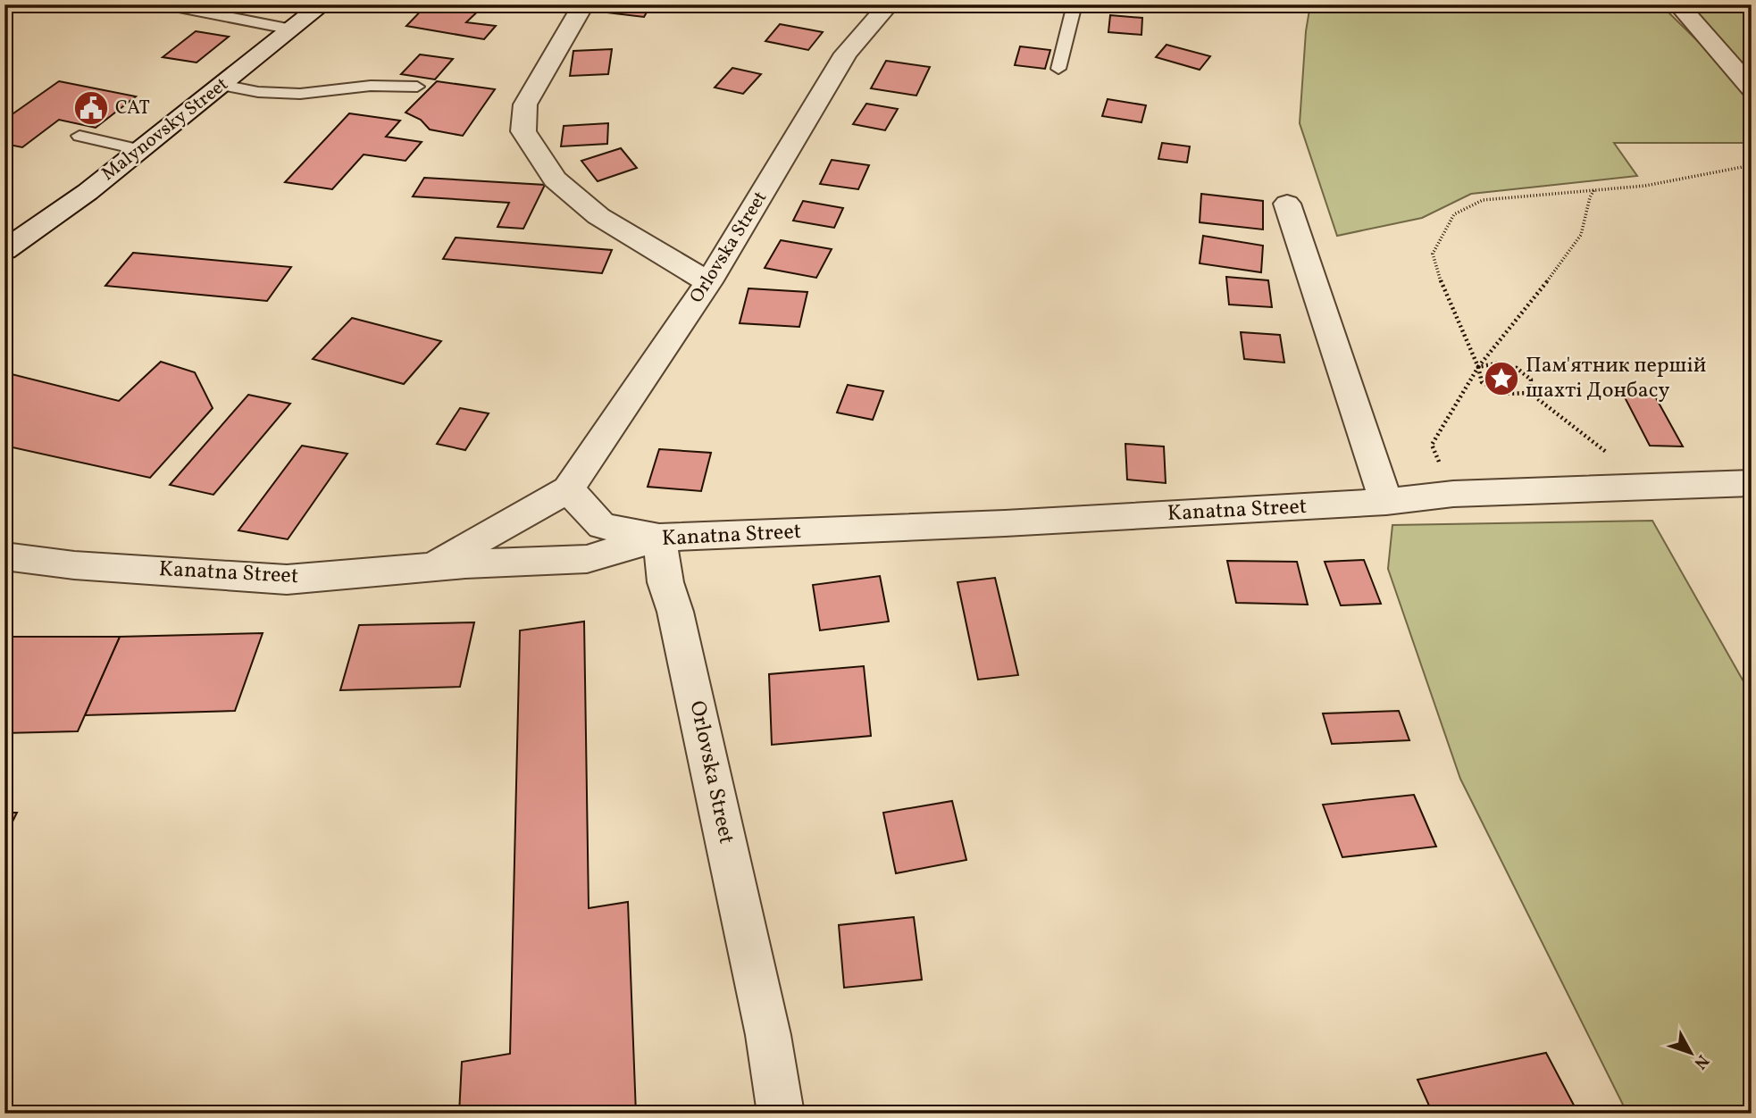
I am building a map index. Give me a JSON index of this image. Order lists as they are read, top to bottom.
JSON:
{
  "streets": {
    "street": ["Malynovsky Street", "Orlovska Street", "Kanatna Street"]
  },
  "crossings": [
    ["Orlovska Street", "Kanatna Street"]
  ],
  "places": {
    "public building": ["САТ"],
    "place": ["Пам'ятник першій шахті Донбасу"]
  },
  "north": "bottom right"
}
